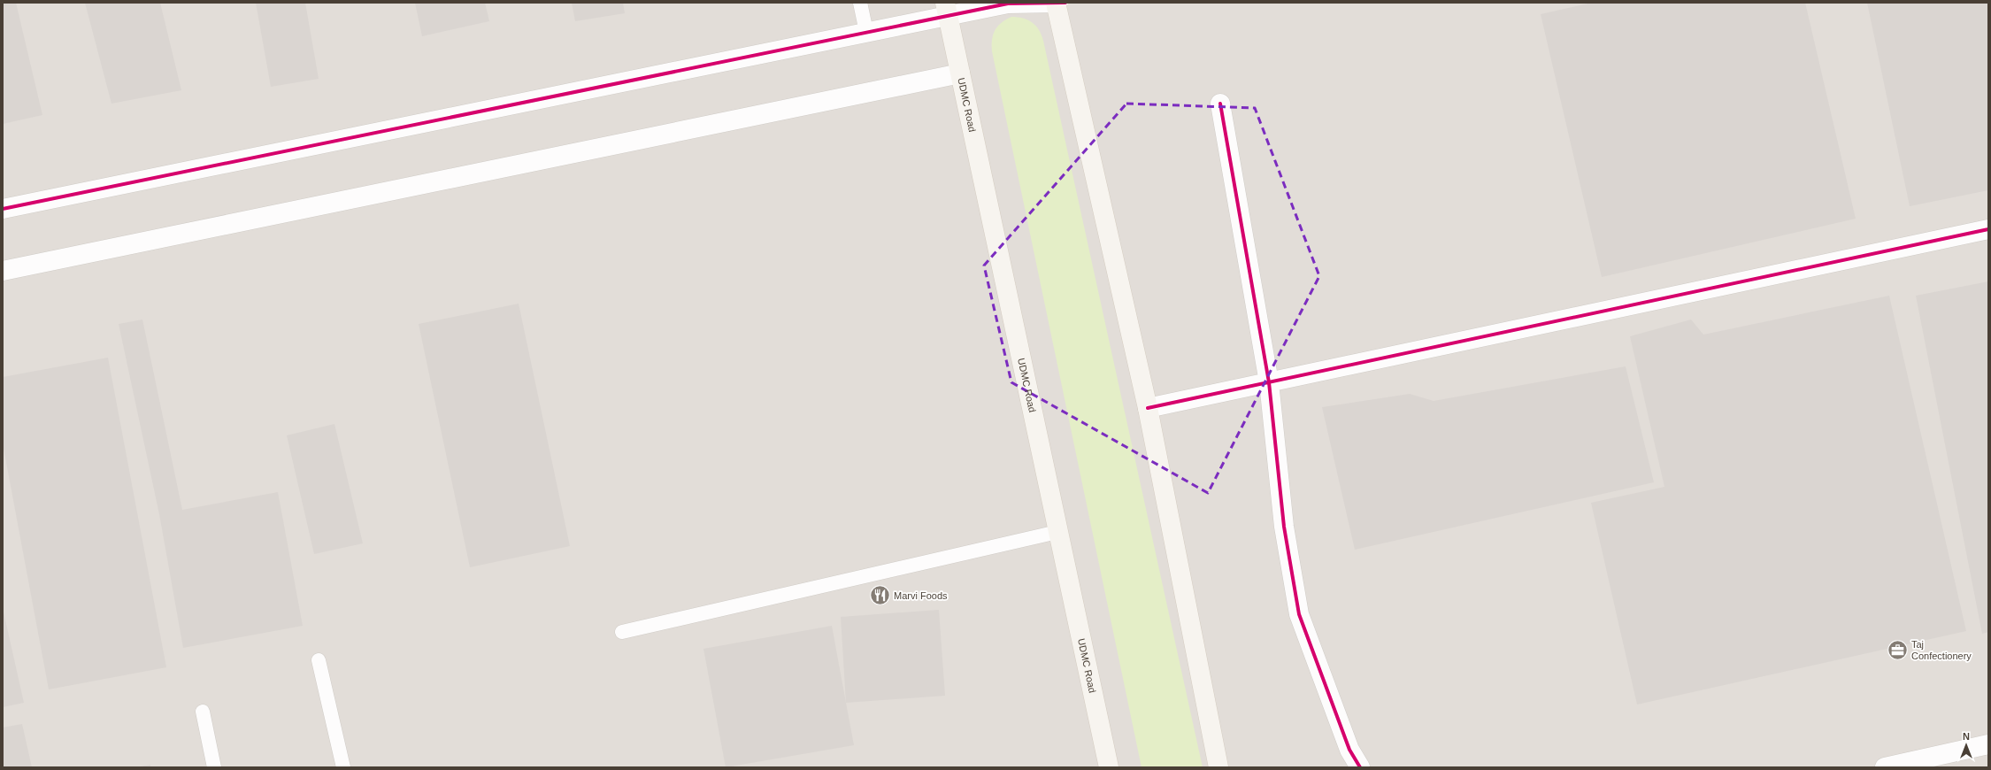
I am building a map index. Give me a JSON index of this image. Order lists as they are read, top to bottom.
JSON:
{
  "streets": {
    "main road": ["UDMC Road"]
  },
  "places": {
    "restaurant": ["Marvi Foods"],
    "office": ["Taj Confectionery"]
  },
  "north": "top"
}
